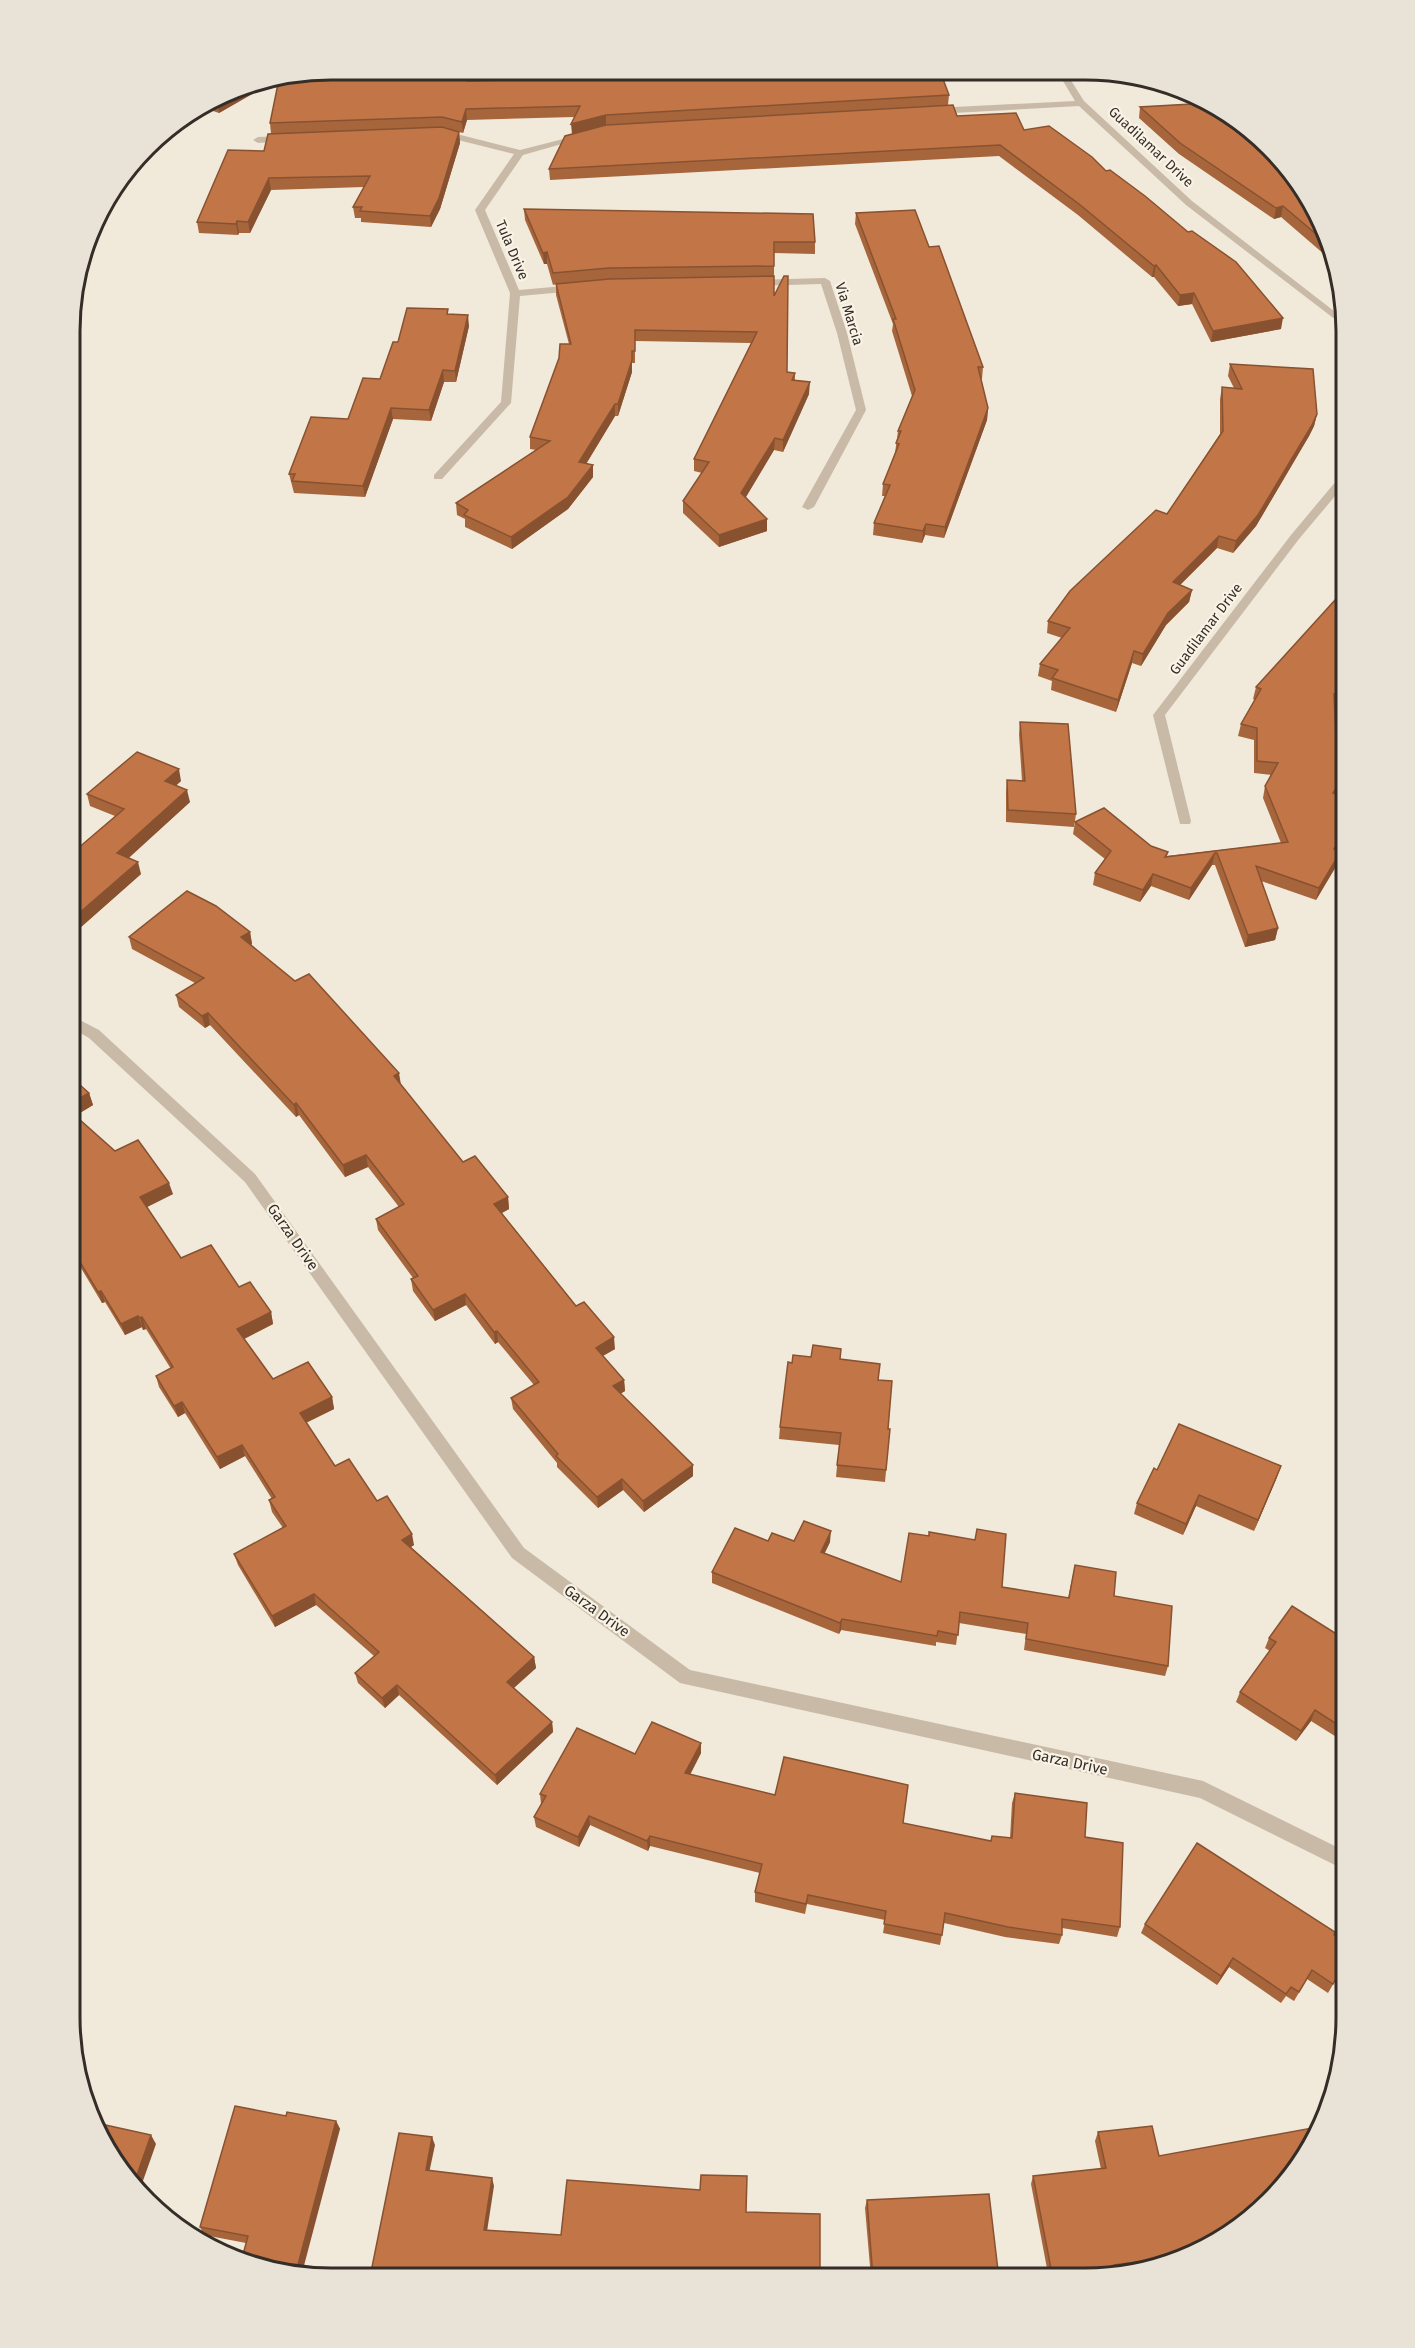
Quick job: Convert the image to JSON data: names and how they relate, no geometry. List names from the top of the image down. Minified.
{"streets":{"street":["Guadilamar Drive","Tula Drive","Via Marcia","Garza Drive"]}}
